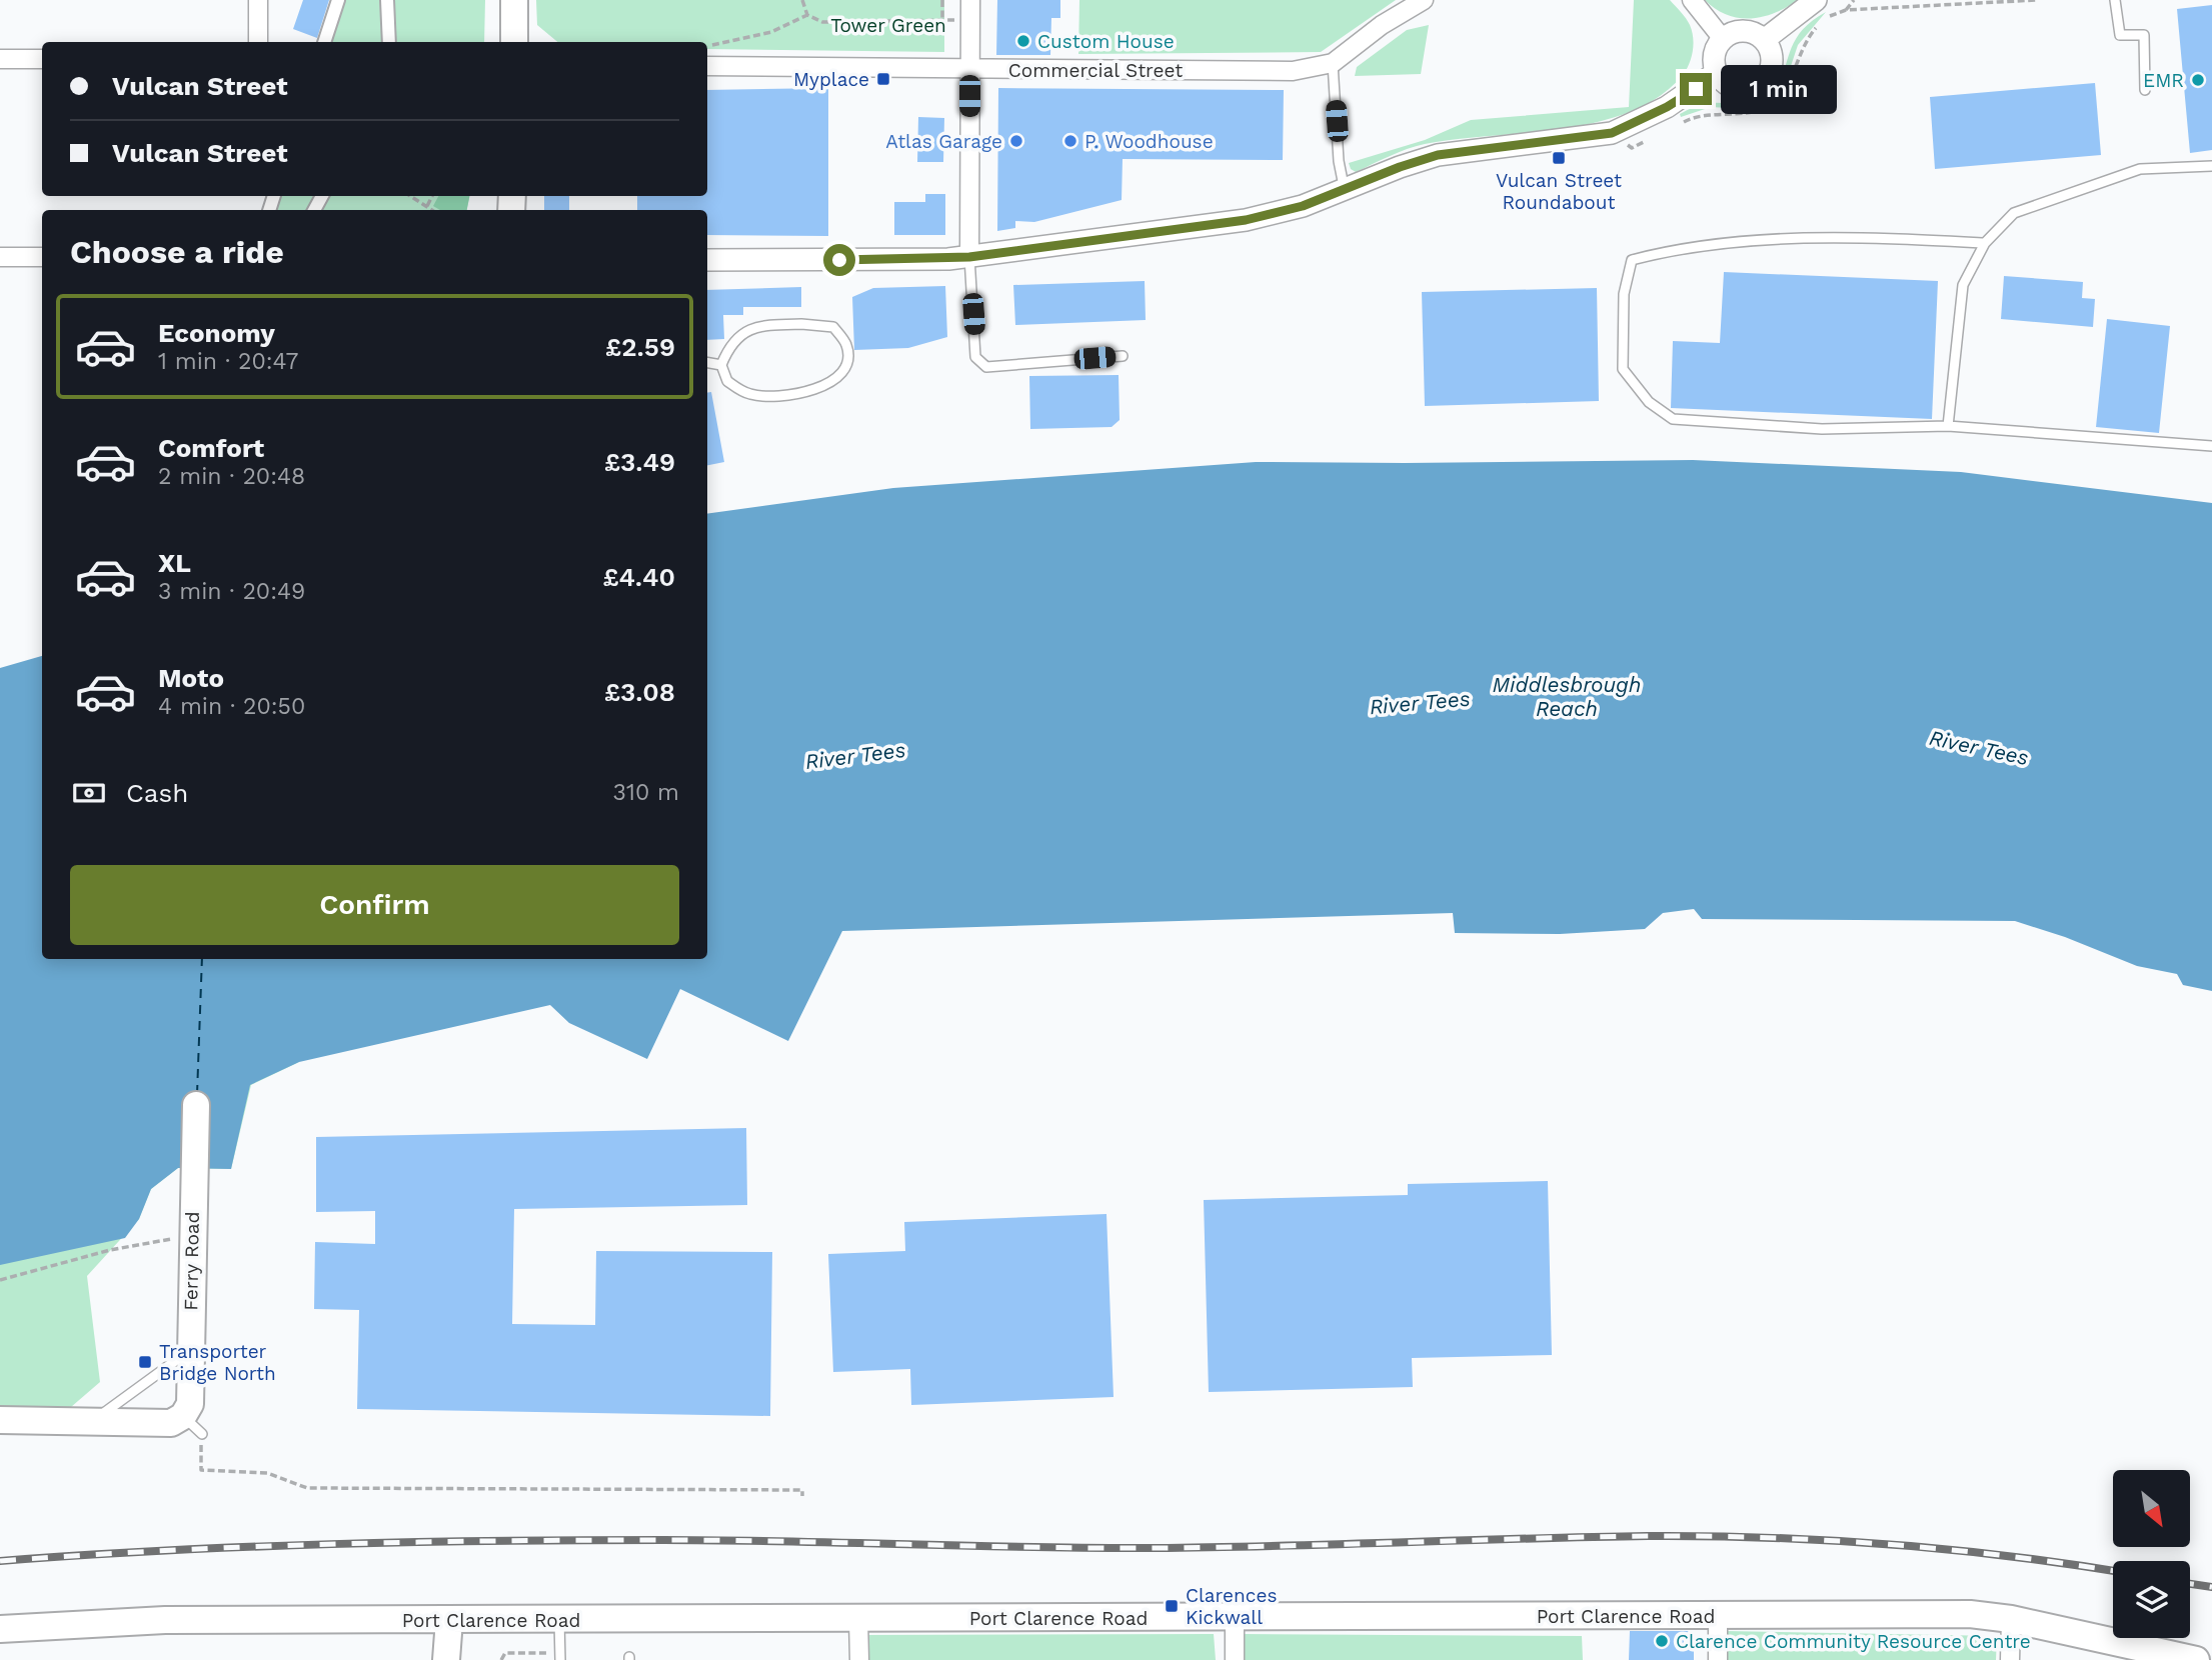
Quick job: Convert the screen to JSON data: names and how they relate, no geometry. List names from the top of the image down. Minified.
{"streets":{"main road":["Ferry Road","Port Clarence Road"],"street":["Commercial Street"]},"water":["Middlesbrough Reach","River Tees"],"parks":["Tower Green"],"places":{"other":["Custom House","EMR","Atlas Garage","P. Woodhouse","Clarence Community Resource Centre"],"transit":["Myplace","Vulcan Street Roundabout","Transporter Bridge North","Clarences Kickwall"]},"north":"bottom right","page":{"banner":["Vulcan Street","Vulcan Street"],"bubble":"1 min","heading":"Choose a ride","list":[{"name":"Economy","note":"1 min · 20:47","value":"£2.59"},{"name":"Comfort","note":"2 min · 20:48","value":"£3.49"},{"name":"XL","note":"3 min · 20:49","value":"£4.40"},{"name":"Moto","note":"4 min · 20:50","value":"£3.08"}],"pay":["Cash","310 m"],"buttons":"Confirm"}}
